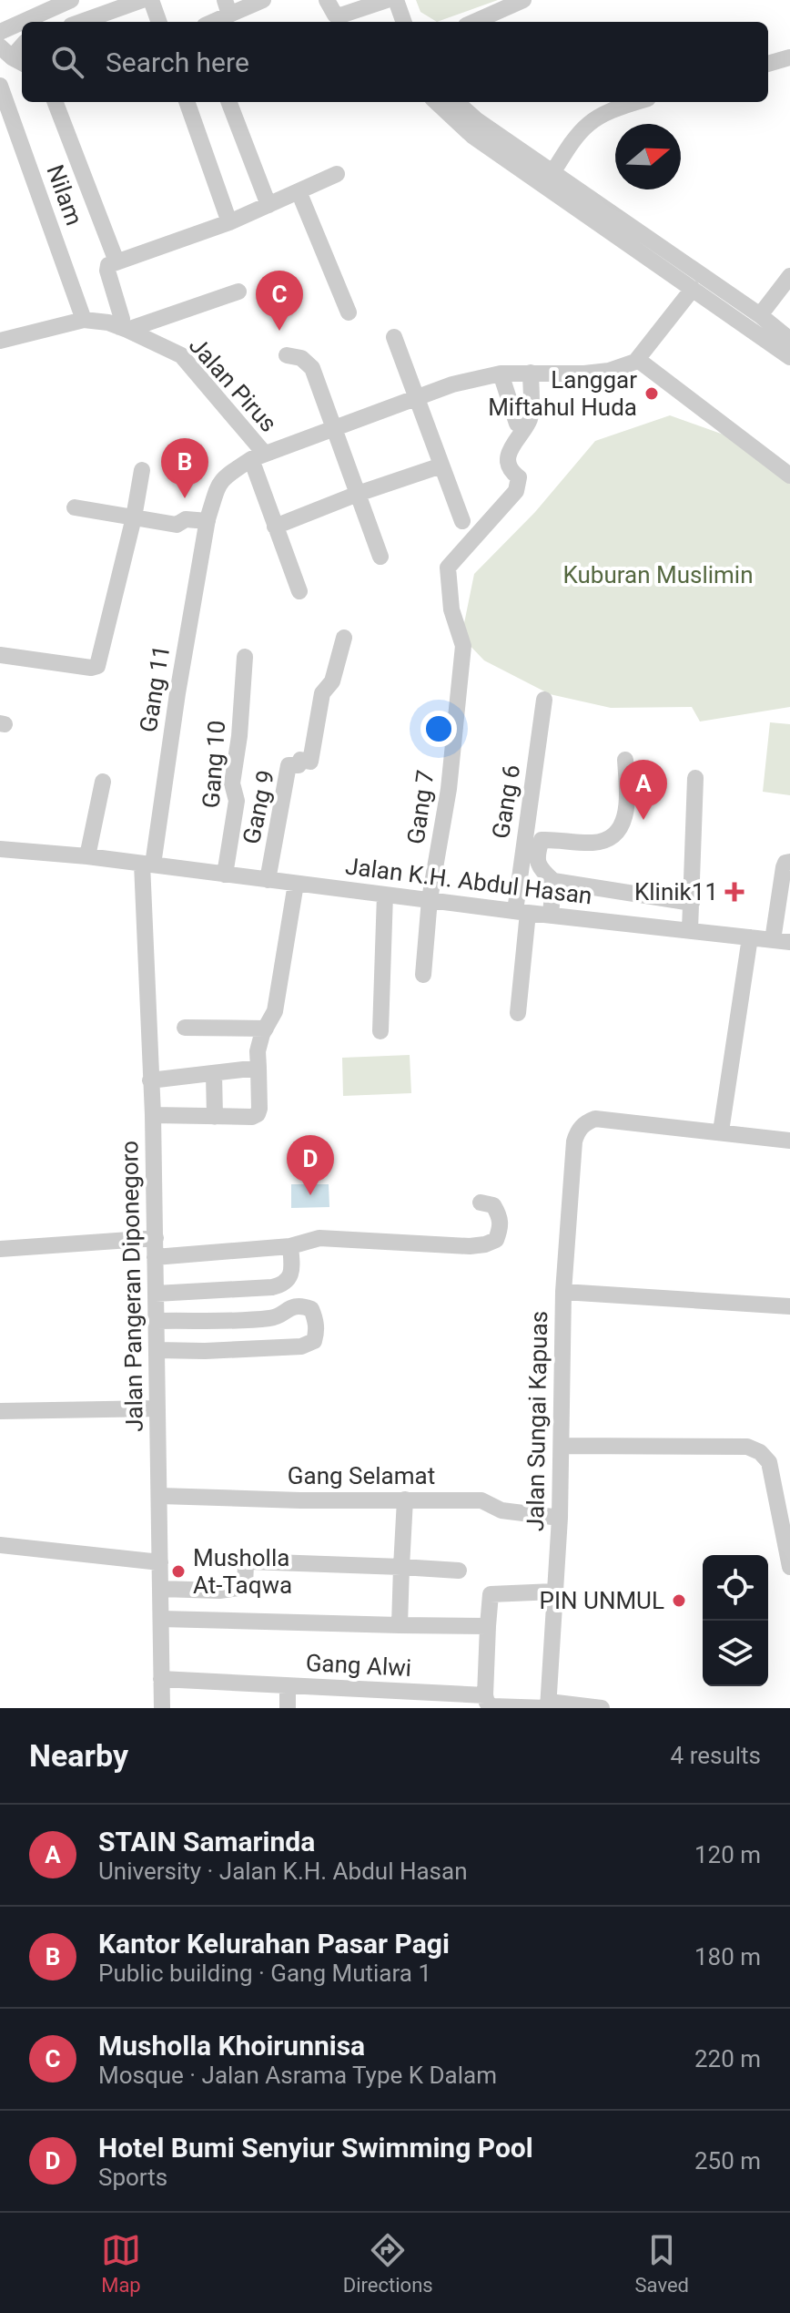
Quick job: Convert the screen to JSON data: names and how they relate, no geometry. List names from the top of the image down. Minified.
{"streets":{"street":["Nilam","Jalan Pirus","Gang 11","Gang 10","Gang 6","Gang 9","Gang 7","Jalan K.H. Abdul Hasan","Jalan Pangeran Diponegoro","Jalan Sungai Kapuas","Gang Selamat","Gang Alwi"]},"crossings":[["Nilam","Jalan Pirus"],["Jalan Pirus","Gang 11"],["Gang 11","Gang 7"],["Gang 11","Jalan K.H. Abdul Hasan"],["Gang 11","Jalan Pangeran Diponegoro"],["Gang 10","Jalan K.H. Abdul Hasan"],["Gang 6","Jalan K.H. Abdul Hasan"],["Gang 9","Jalan K.H. Abdul Hasan"],["Gang 7","Jalan K.H. Abdul Hasan"],["Jalan K.H. Abdul Hasan","Jalan Pangeran Diponegoro"],["Jalan Pangeran Diponegoro","Gang Selamat"],["Jalan Pangeran Diponegoro","Gang Alwi"],["Jalan Sungai Kapuas","Gang Selamat"],["Jalan Sungai Kapuas","Gang Alwi"]],"parks":["Kuburan Muslimin"],"places":{"other":["Langgar Miftahul Huda","Musholla At-Taqwa","PIN UNMUL"],"health":["Klinik11"]},"north":"right","page":{"search":"Search here","pins":["C","B","A","D"],"heading":["Nearby","4 results"],"list":[{"mark":"A","name":"STAIN Samarinda","note":"University · Jalan K.H. Abdul Hasan","value":"120 m"},{"mark":"B","name":"Kantor Kelurahan Pasar Pagi","note":"Public building · Gang Mutiara 1","value":"180 m"},{"mark":"C","name":"Musholla Khoirunnisa","note":"Mosque · Jalan Asrama Type K Dalam","value":"220 m"},{"mark":"D","name":"Hotel Bumi Senyiur Swimming Pool","note":"Sports","value":"250 m"}],"nav":["Map","Directions","Saved"]}}
